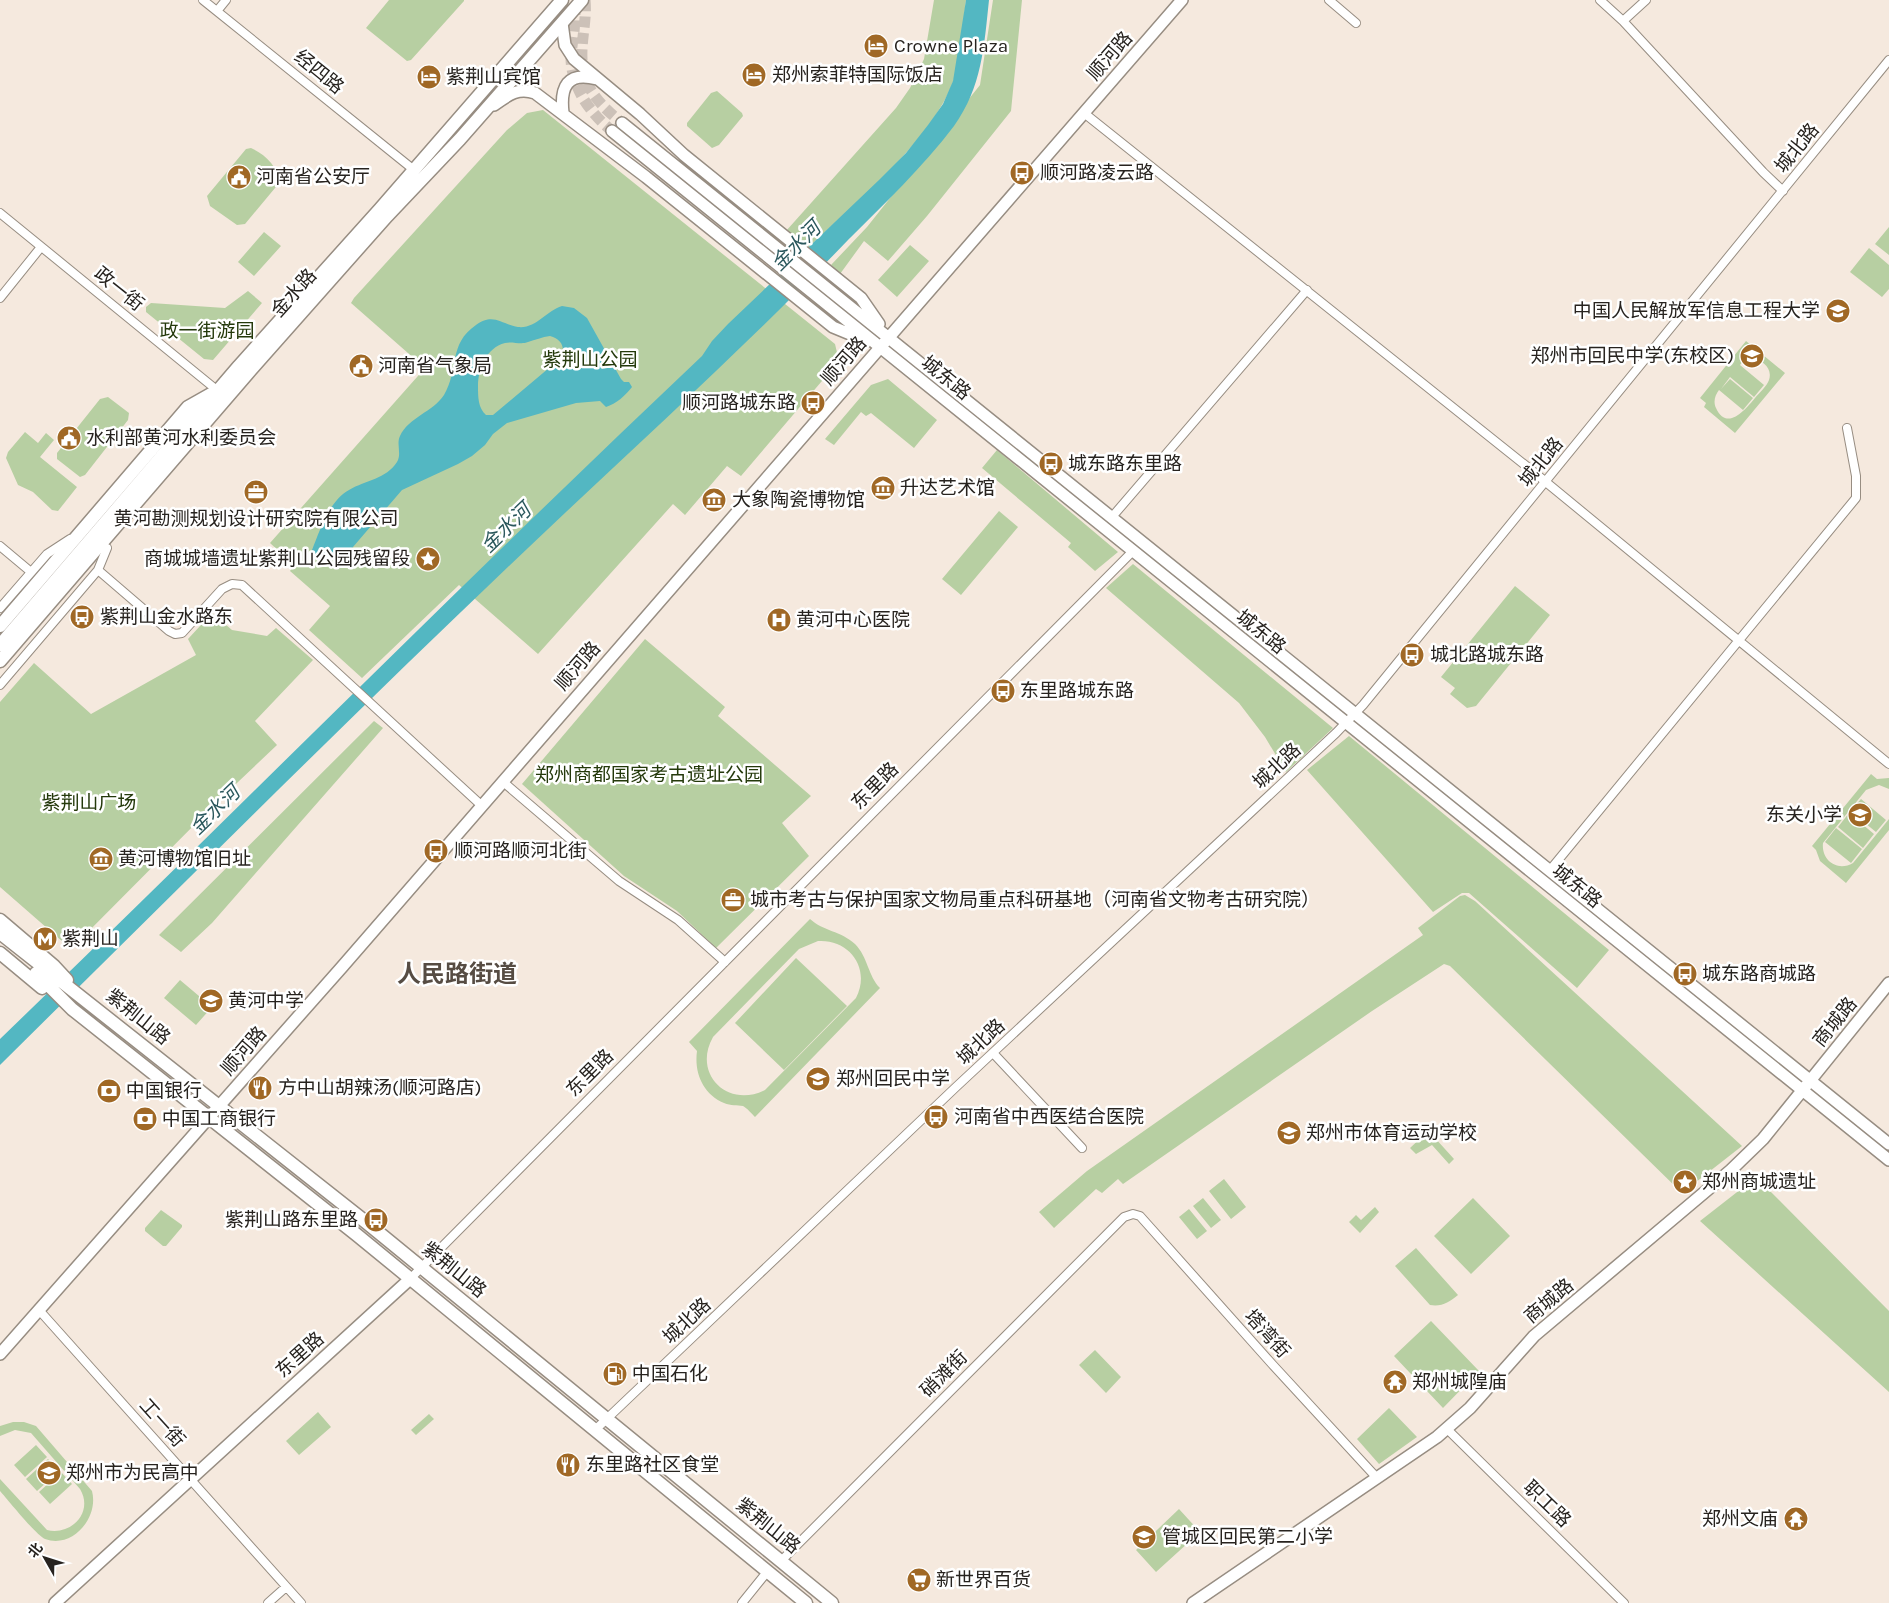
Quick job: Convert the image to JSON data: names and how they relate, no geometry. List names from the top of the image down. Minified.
{"streets":{"main road":["金水路","紫荆山路"],"street":["顺河路","经四路","城北路","政一街","城东路","东里路","商城路","塔湾街","硝滩街","工一街","职工路"]},"crossings":[["顺河路","城东路"],["顺河路","紫荆山路"],["顺河路","工一街"],["经四路","金水路"],["城北路","城东路"],["城北路","紫荆山路"],["政一街","金水路"],["城东路","东里路"],["城东路","商城路"],["东里路","紫荆山路"],["东里路","工一街"],["紫荆山路","硝滩街"],["商城路","塔湾街"],["商城路","职工路"],["塔湾街","硝滩街"]],"districts":["人民路街道"],"water":["金水河"],"parks":["政一街游园","紫荆山公园","郑州商都国家考古遗址公园","紫荆山广场"],"places":{"hotel":["Crowne Plaza","郑州索菲特国际饭店","紫荆山宾馆"],"bus stop":["顺河路凌云路","顺河路城东路","城东路东里路","紫荆山金水路东","城北路城东路","东里路城东路","顺河路顺河北街","城东路商城路","河南省中西医结合医院","紫荆山路东里路"],"public building":["河南省公安厅","河南省气象局","水利部黄河水利委员会"],"school or university":["中国人民解放军信息工程大学","郑州市回民中学(东校区)","东关小学","黄河中学","郑州回民中学","郑州市体育运动学校","郑州市为民高中","管城区回民第二小学"],"museum":["升达艺术馆","大象陶瓷博物馆","黄河博物馆旧址"],"office":["黄河勘测规划设计研究院有限公司","城市考古与保护国家文物局重点科研基地（河南省文物考古研究院）"],"place":["商城城墙遗址紫荆山公园残留段","郑州商城遗址"],"hospital":["黄河中心医院"],"metro station":["紫荆山"],"restaurant":["方中山胡辣汤(顺河路店)","东里路社区食堂"],"bank":["中国银行","中国工商银行"],"fuel station":["中国石化"],"temple":["郑州城隍庙","郑州文庙"],"supermarket":["新世界百货"]},"north":"top left"}
